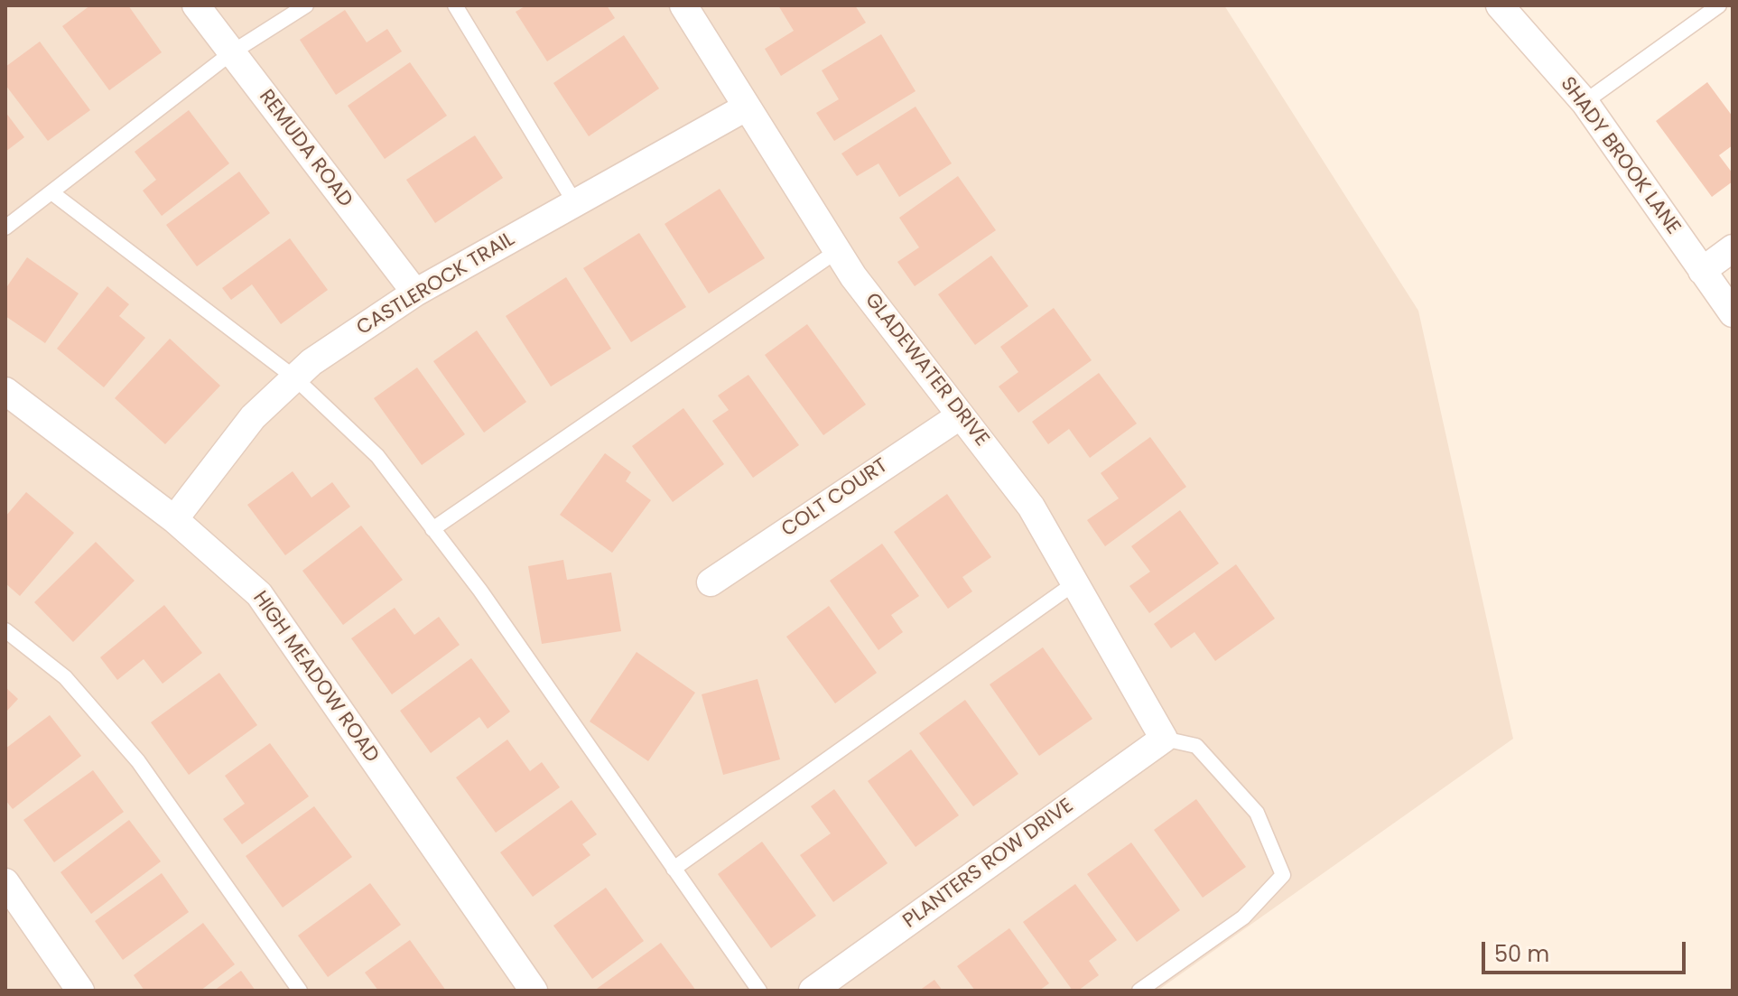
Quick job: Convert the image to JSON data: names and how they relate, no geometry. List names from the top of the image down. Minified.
{"streets":{"street":["REMUDA ROAD","SHADY BROOK LANE","CASTLEROCK TRAIL","GLADEWATER DRIVE","COLT COURT","HIGH MEADOW ROAD","PLANTERS ROW DRIVE"]},"crossings":[["REMUDA ROAD","CASTLEROCK TRAIL"],["CASTLEROCK TRAIL","GLADEWATER DRIVE"],["CASTLEROCK TRAIL","HIGH MEADOW ROAD"],["GLADEWATER DRIVE","COLT COURT"],["GLADEWATER DRIVE","PLANTERS ROW DRIVE"]],"scale_bar":"50 m"}
